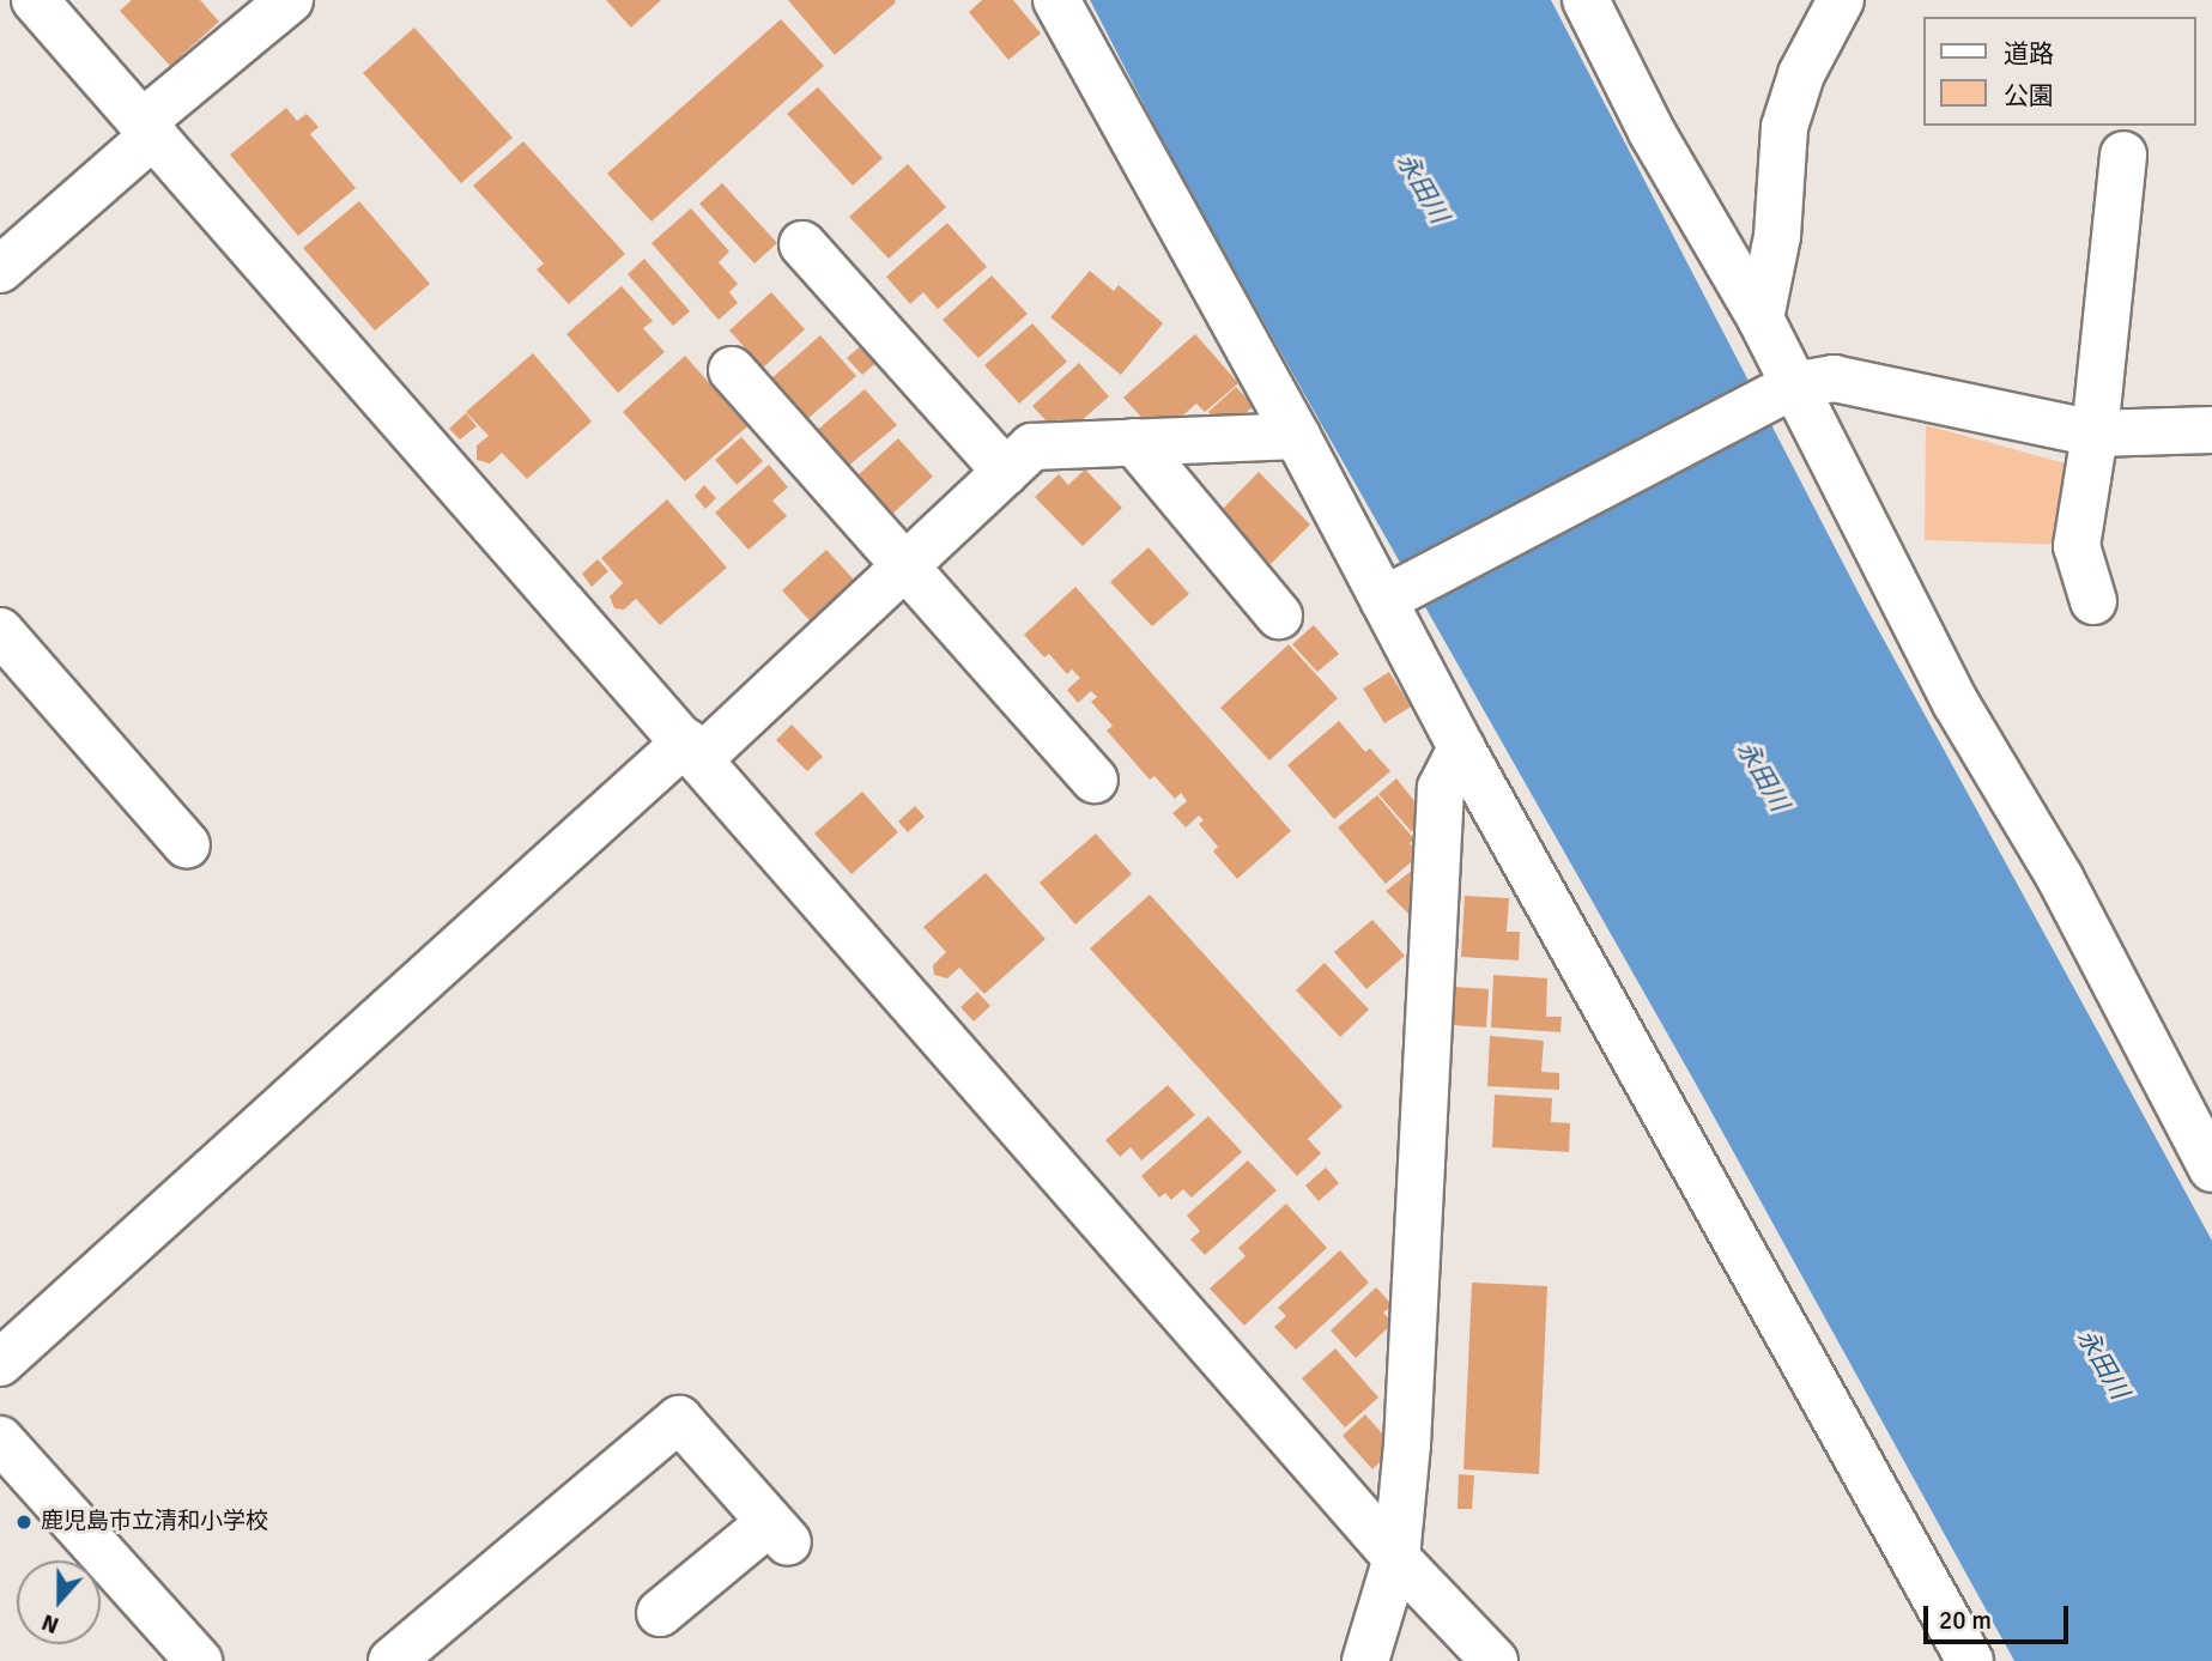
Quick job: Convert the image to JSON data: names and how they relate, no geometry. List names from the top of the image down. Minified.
{"water":["永田川"],"places":["鹿児島市立清和小学校"],"legend":["道路","公園"],"scale_bar":"20 m","north":"bottom"}
